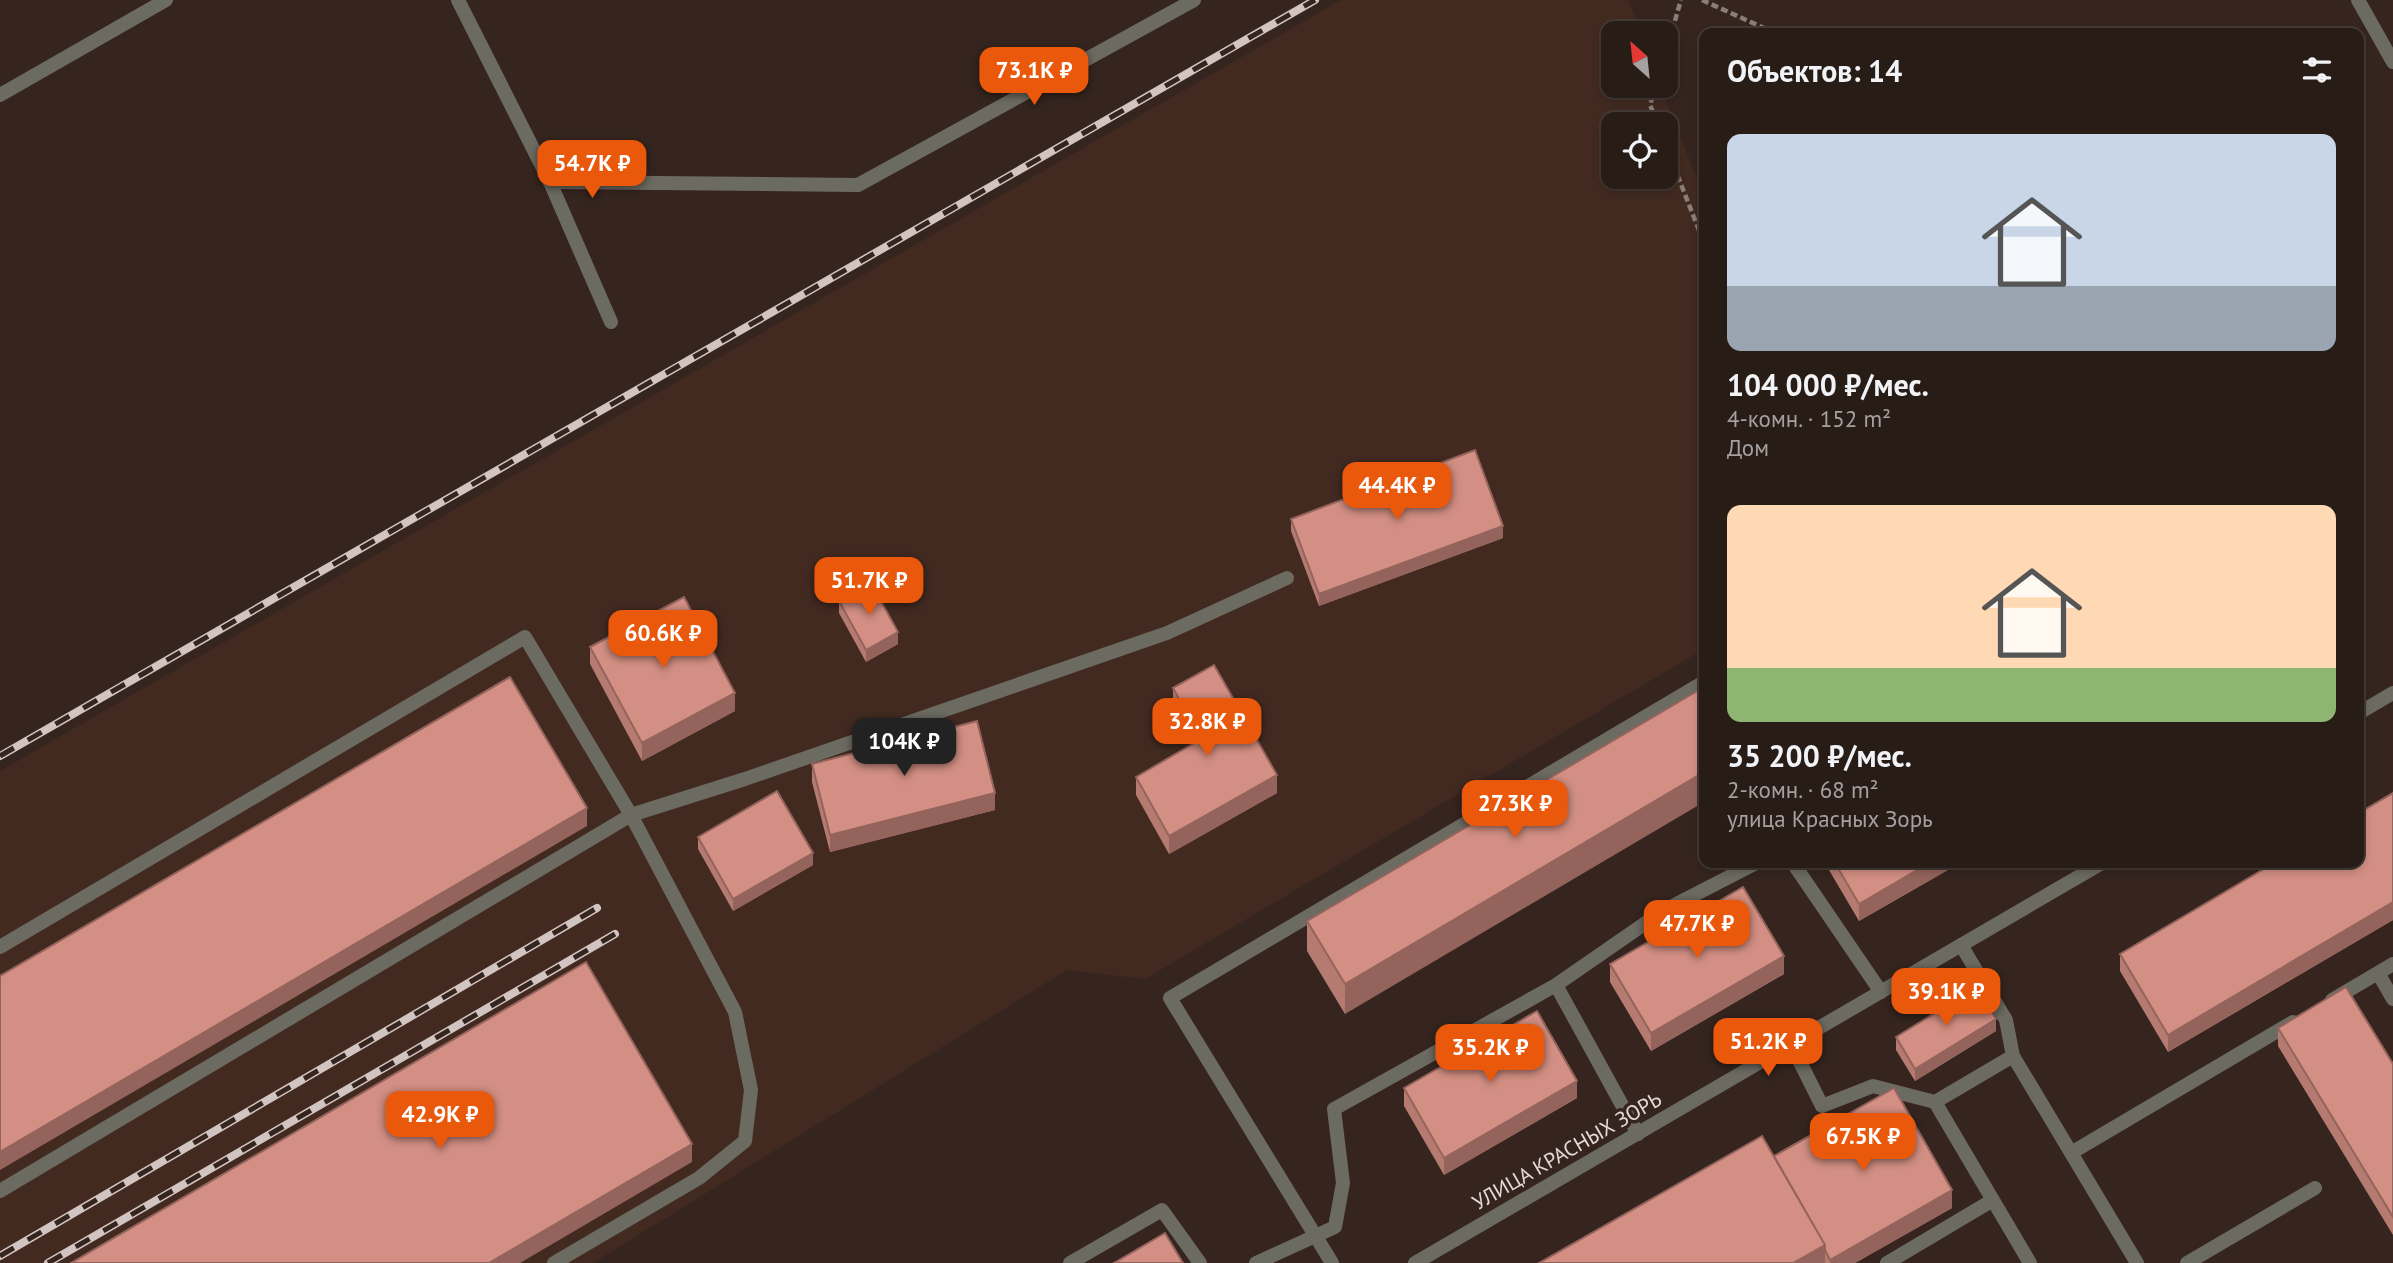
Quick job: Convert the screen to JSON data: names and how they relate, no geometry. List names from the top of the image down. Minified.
{"streets":{"street":["УЛИЦА КРАСНЫХ ЗОРЬ"]},"north":"top left","page":{"heading":"Объектов: 14","price":["73.1K ₽","54.7K ₽","44.4K ₽","51.7K ₽","60.6K ₽","32.8K ₽","104K ₽","27.3K ₽","47.7K ₽","39.1K ₽","51.2K ₽","35.2K ₽","42.9K ₽","67.5K ₽"],"list":[{"name":"104 000 ₽/мес.","note":"4-комн. · 152 m² · Дом"},{"name":"35 200 ₽/мес.","note":"2-комн. · 68 m² · улица Красных Зорь"}]}}
